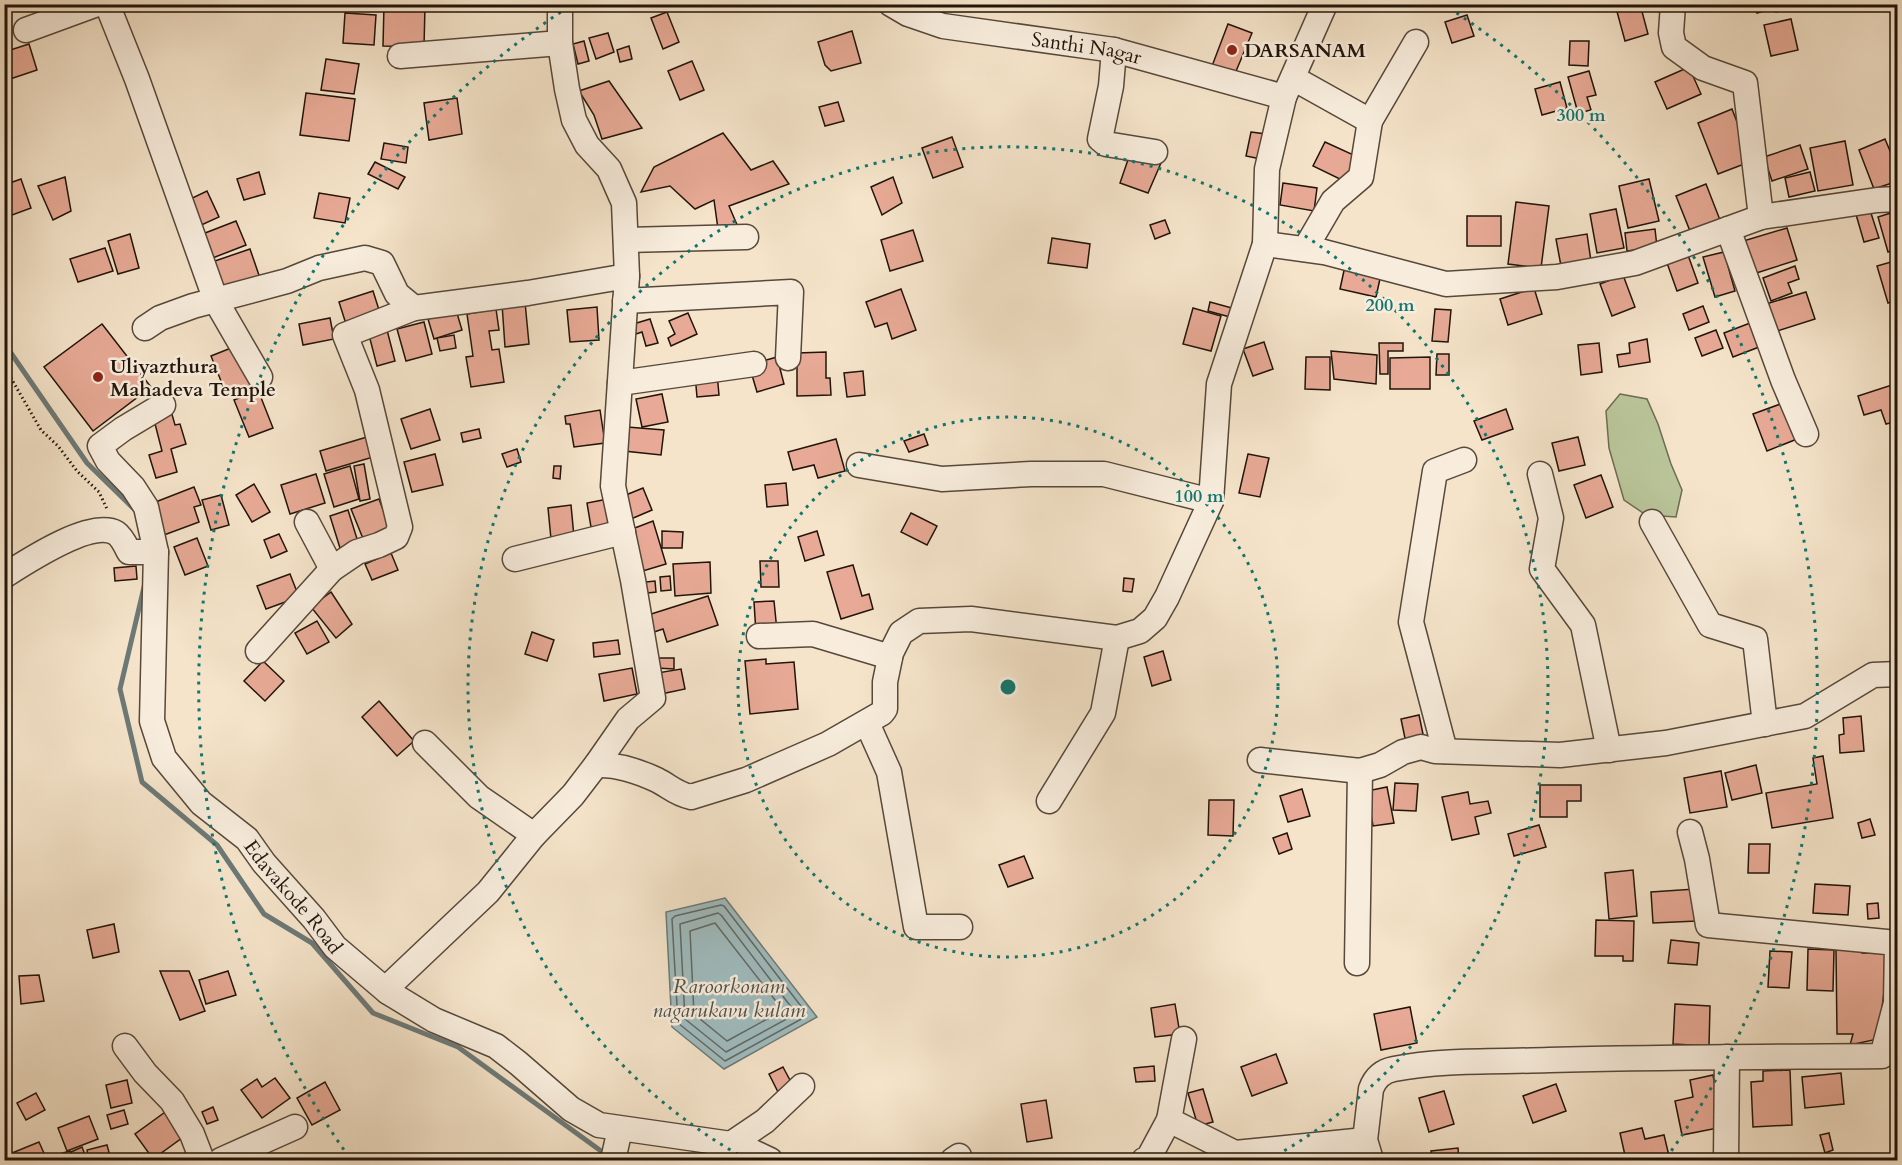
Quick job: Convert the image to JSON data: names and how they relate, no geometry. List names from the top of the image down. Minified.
{"streets":{"street":["Santhi Nagar","Edavakode Road"]},"water":["Raroorkonam nagarukavu kulam"],"places":["DARSANAM","Uliyazthura Mahadeva Temple"],"rings":["300 m","200 m","100 m"]}
